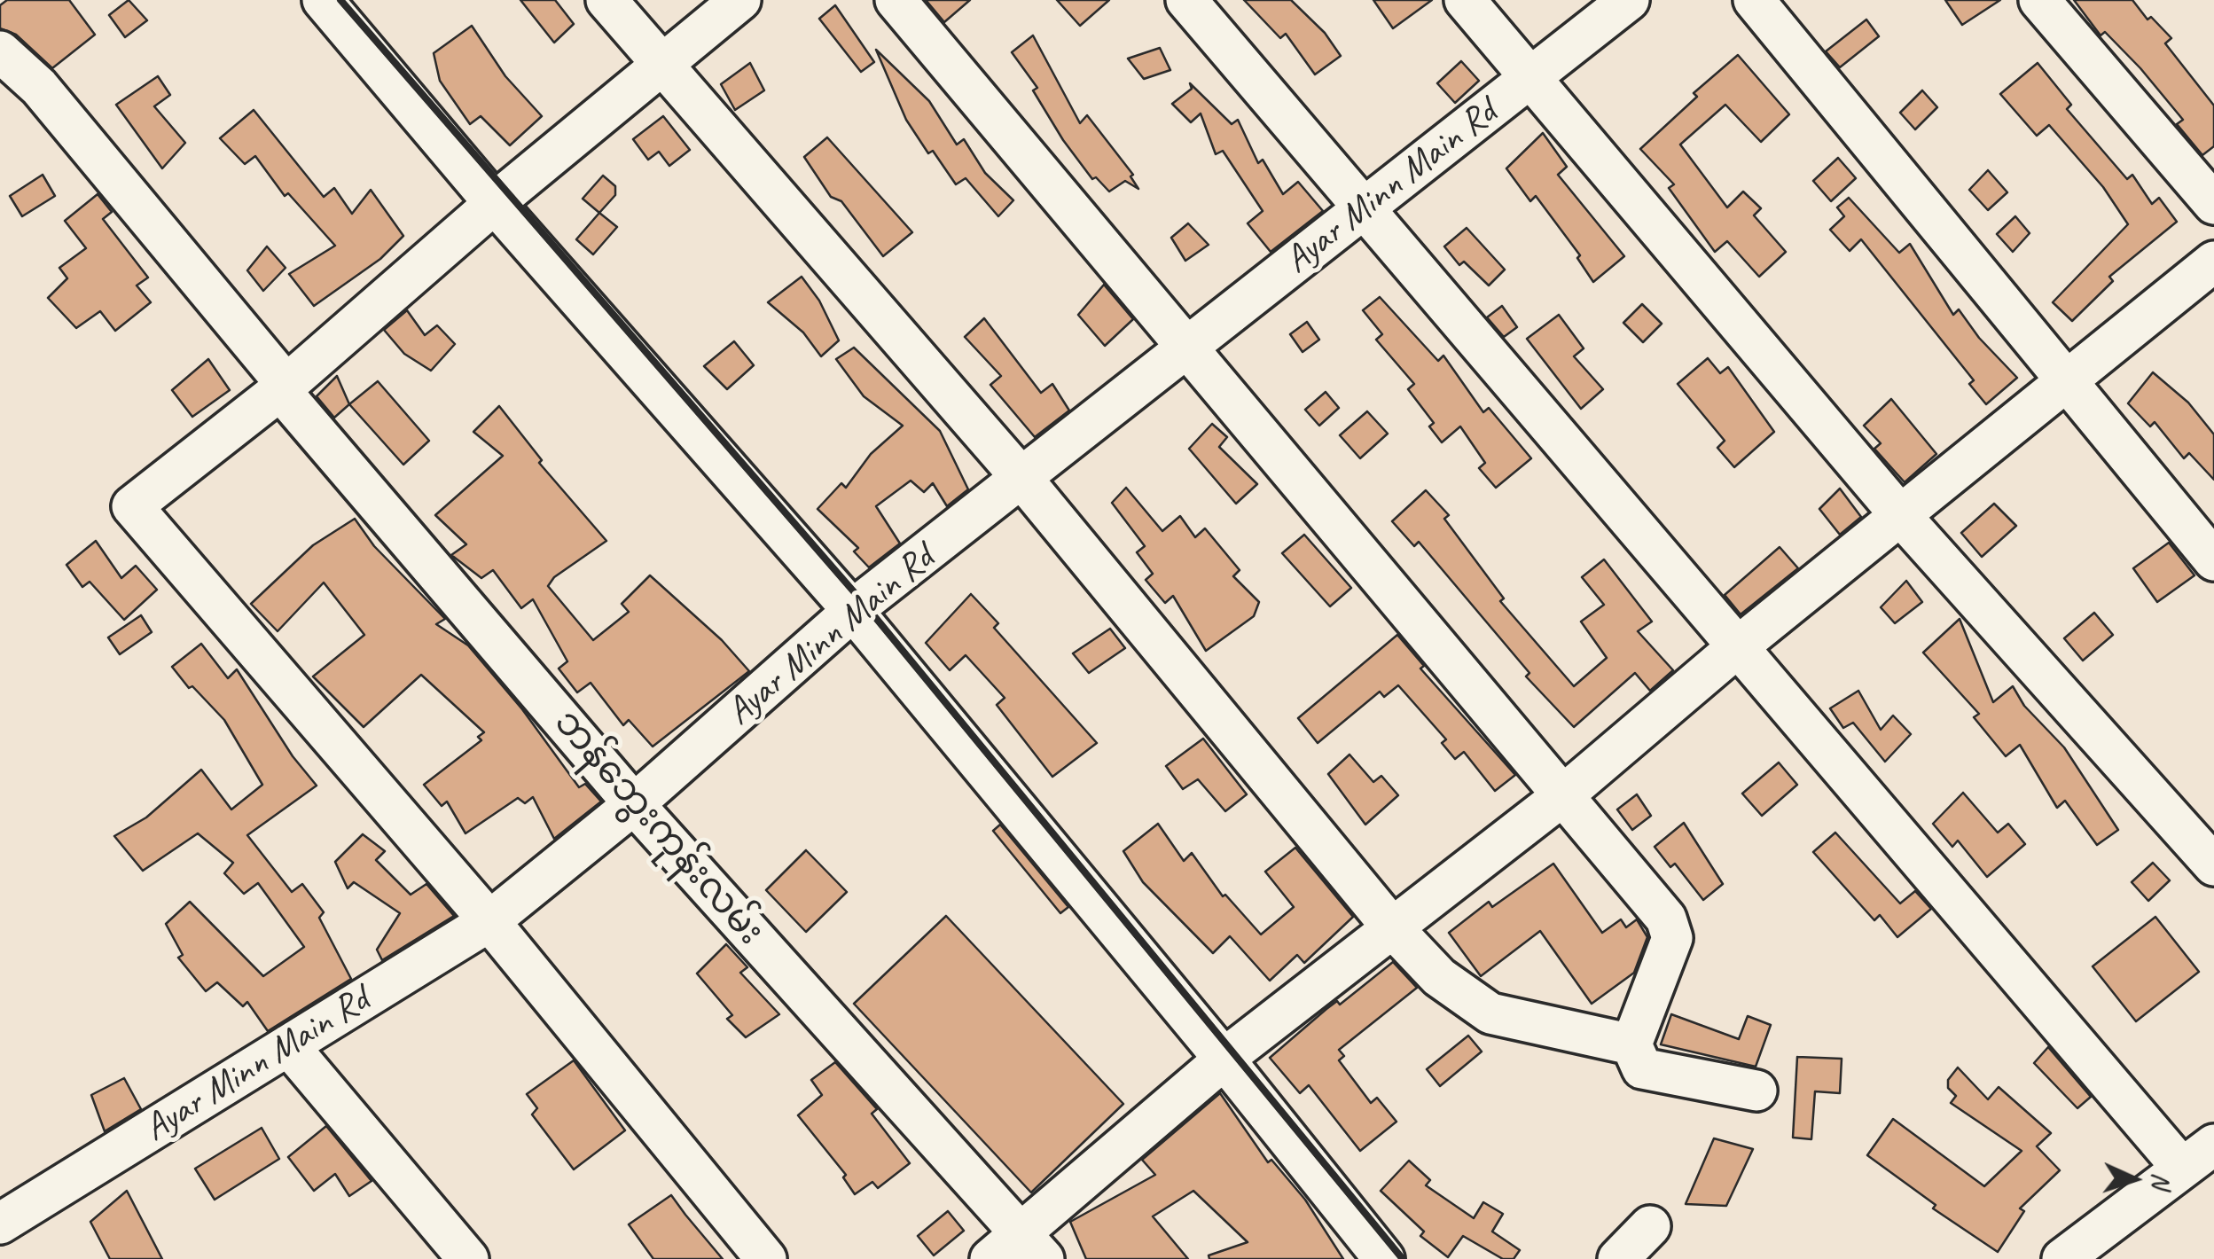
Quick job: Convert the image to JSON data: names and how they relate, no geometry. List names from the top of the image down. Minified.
{"streets":{"street":["Ayar Minn Main Rd","ဘန်ဘွေးကုန်းလမ်း"]},"crossings":[["Ayar Minn Main Rd","ဘန်ဘွေးကုန်းလမ်း"]],"north":"right"}
